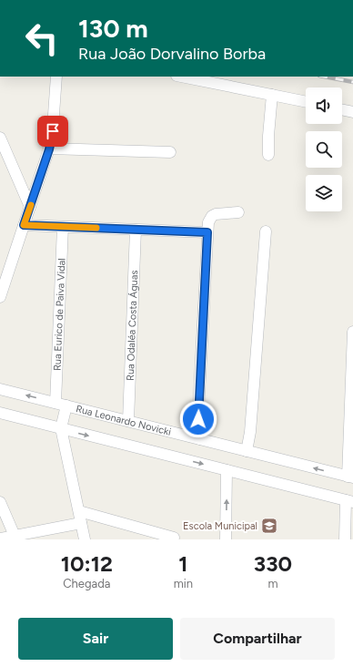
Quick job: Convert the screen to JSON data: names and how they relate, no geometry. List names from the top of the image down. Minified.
{"streets":{"street":["Rua Eurico de Paiva Vidal","Rua Odaléa Costa Águas","Rua Leonardo Novicki"]},"crossings":[["Rua Eurico de Paiva Vidal","Rua Leonardo Novicki"],["Rua Odaléa Costa Águas","Rua Leonardo Novicki"]],"places":{"school or university":["Escola Municipal"]},"page":{"turn":["130 m","Rua João Dorvalino Borba"],"eta":["10:12","Chegada","1","min","330","m"],"buttons":["Sair","Compartilhar"]}}
